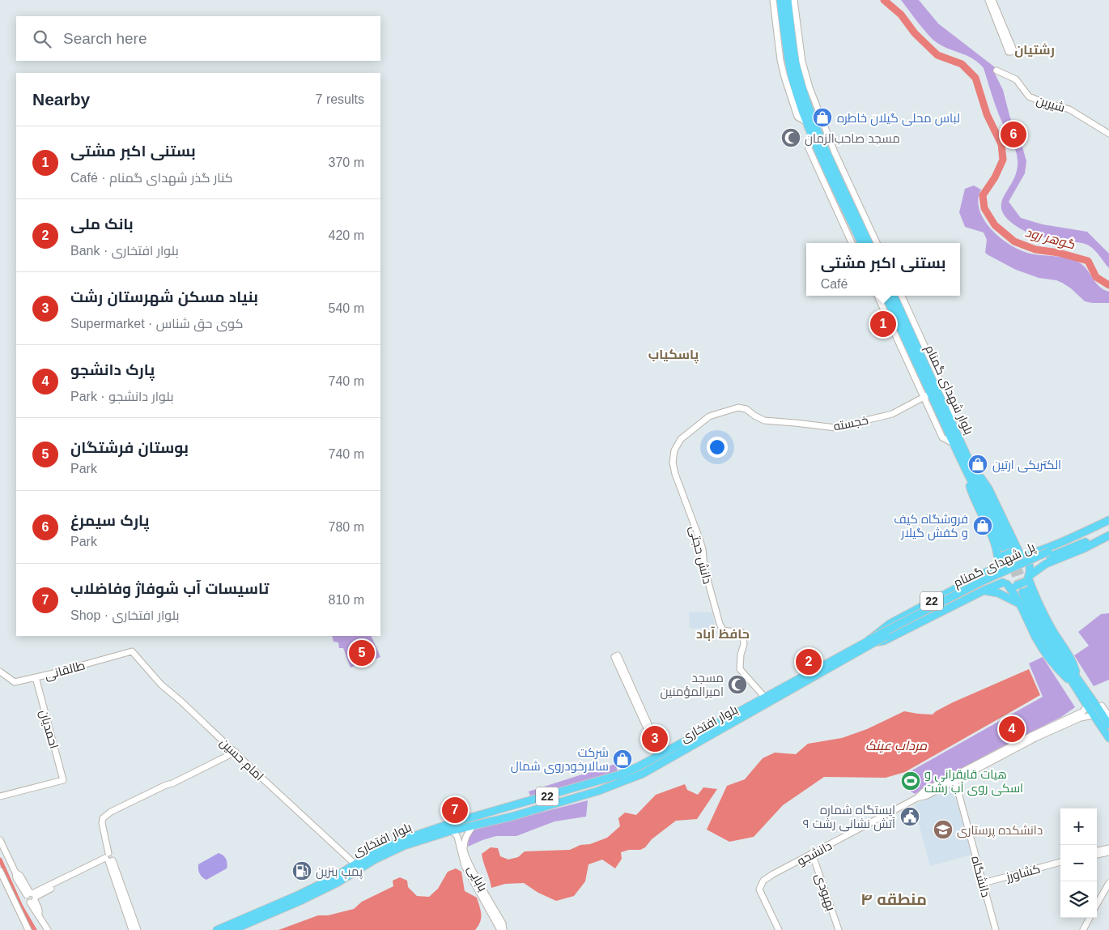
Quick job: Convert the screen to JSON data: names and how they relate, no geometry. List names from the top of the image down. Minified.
{"streets":{"highway":["بلوار شهدای گمنام","پل شهدای گمنام","22","بلوار افتخاری"],"street":["شیرین","خجسته","دانش حجتی","طالقانی","احمدیان","امام حسین","دانشجو","کشاورز","دانشگاه","بابایی","بهبودی"]},"crossings":[["بلوار شهدای گمنام","خجسته"],["خجسته","دانش حجتی"],["دانش حجتی","بلوار افتخاری"],["پل شهدای گمنام","22"],["پل شهدای گمنام","بلوار افتخاری"],["22","بلوار افتخاری"],["طالقانی","احمدیان"],["طالقانی","امام حسین"],["بلوار افتخاری","امام حسین"],["دانشجو","دانشگاه"],["دانشجو","بهبودی"],["کشاورز","دانشگاه"]],"districts":["رشتیان","پاسکیاب","حافظ آباد","منطقه ۴"],"water":["گوهر رود","مرداب عینک"],"places":{"shop":["لباس محلی گیلان خاطره","الکتریکی ارتین","فروشگاه کیف و کفش گیلار","شرکت سالارخودروی شمال"],"mosque":["مسجد صاحب‌الزمان","مسجد امیرالمؤمنین"],"sports":["هیات قایقرانی و اسکی روی آب رشت"],"public building":["ایستگاه شماره ۹ آتش نشانی رشت"],"school or university":["دانشکده پرستاری"],"fuel station":["پمپ بنزین"]},"page":{"search":"Search here","heading":["Nearby","7 results"],"pins":["6","1","5","2","4","3","7"],"list":[{"mark":"1","name":"بستنی اکبر مشتی","note":"Café · کنار گذر شهدای گمنام","value":"370 m"},{"mark":"2","name":"بانک ملی","note":"Bank · بلوار افتخاری","value":"420 m"},{"mark":"3","name":"بنیاد مسکن شهرستان رشت","note":"Supermarket · کوی حق شناس","value":"540 m"},{"mark":"4","name":"پارک دانشجو","note":"Park · بلوار دانشجو","value":"740 m"},{"mark":"5","name":"بوستان فرشتگان","note":"Park","value":"740 m"},{"mark":"6","name":"پارک سیمرغ","note":"Park","value":"780 m"},{"mark":"7","name":"تاسیسات آب شوفاژ وفاضلاب","note":"Shop · بلوار افتخاری","value":"810 m"}],"popup":["بستنی اکبر مشتی","Café"],"map_buttons":["+","−"]}}
